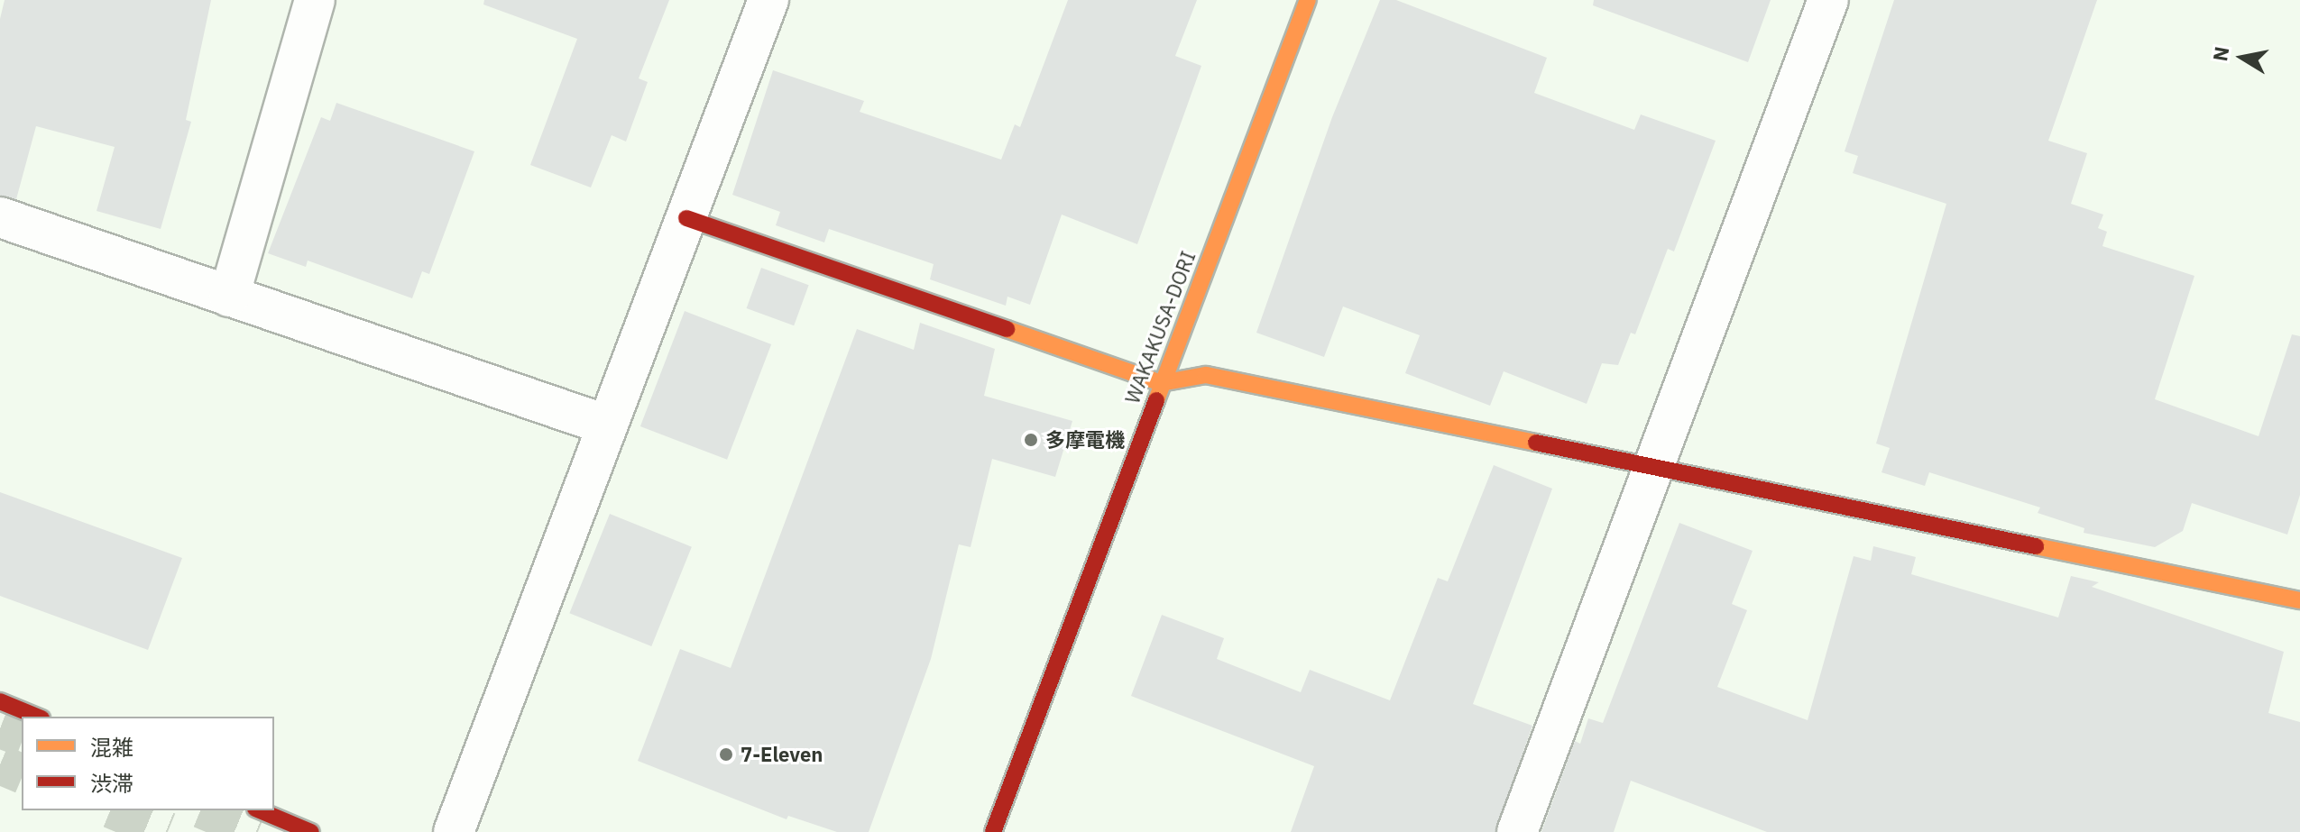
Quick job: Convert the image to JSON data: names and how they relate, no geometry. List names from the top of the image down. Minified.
{"streets":{"street":["WAKAKUSA-DORI"]},"places":["多摩電機","7-Eleven"],"legend":["混雑","渋滞"],"north":"left"}
